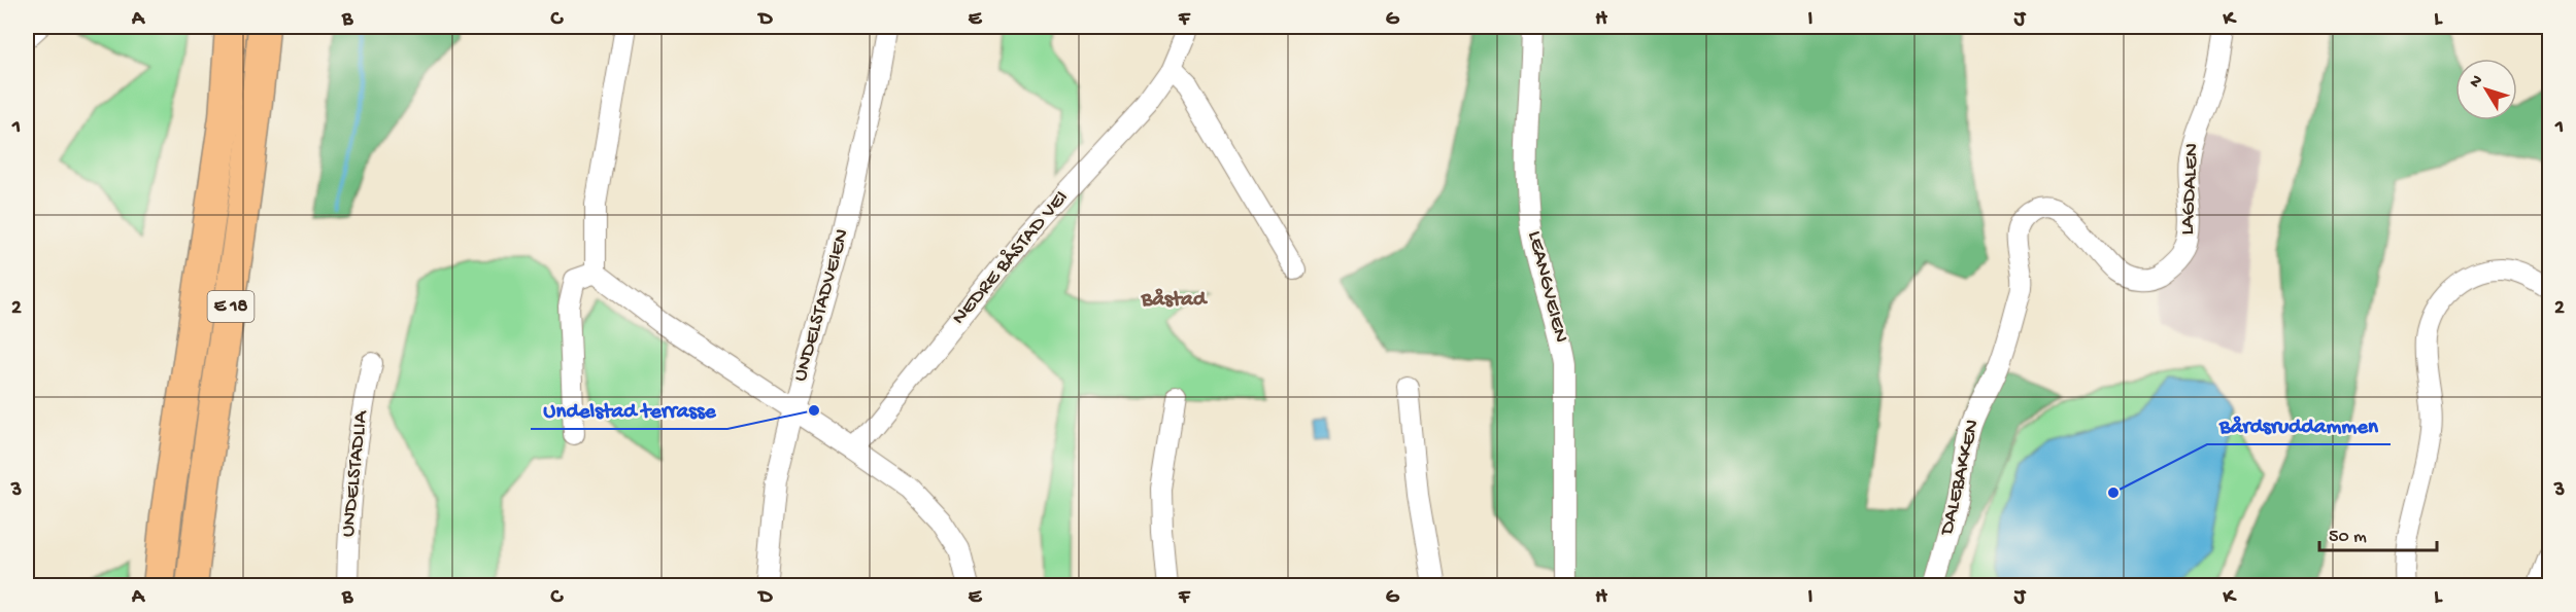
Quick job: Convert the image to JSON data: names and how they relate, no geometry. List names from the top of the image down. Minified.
{"streets":{"highway":["E 18"],"street":["LAGDALEN","NEDRE BÅSTAD VEI","LEANGVEIEN","UNDELSTADVEIEN","UNDELSTADLIA","DALEBAKKEN"]},"crossings":[["LAGDALEN","DALEBAKKEN"]],"districts":["Båstad"],"places":["Undelstad terrasse","Bårdsruddammen"],"scale_bar":"50 m","north":"top left","grid":{"columns":["A","B","C","D","E","F","G","H","I","J","K","L"],"rows":["1","2","3"]}}
